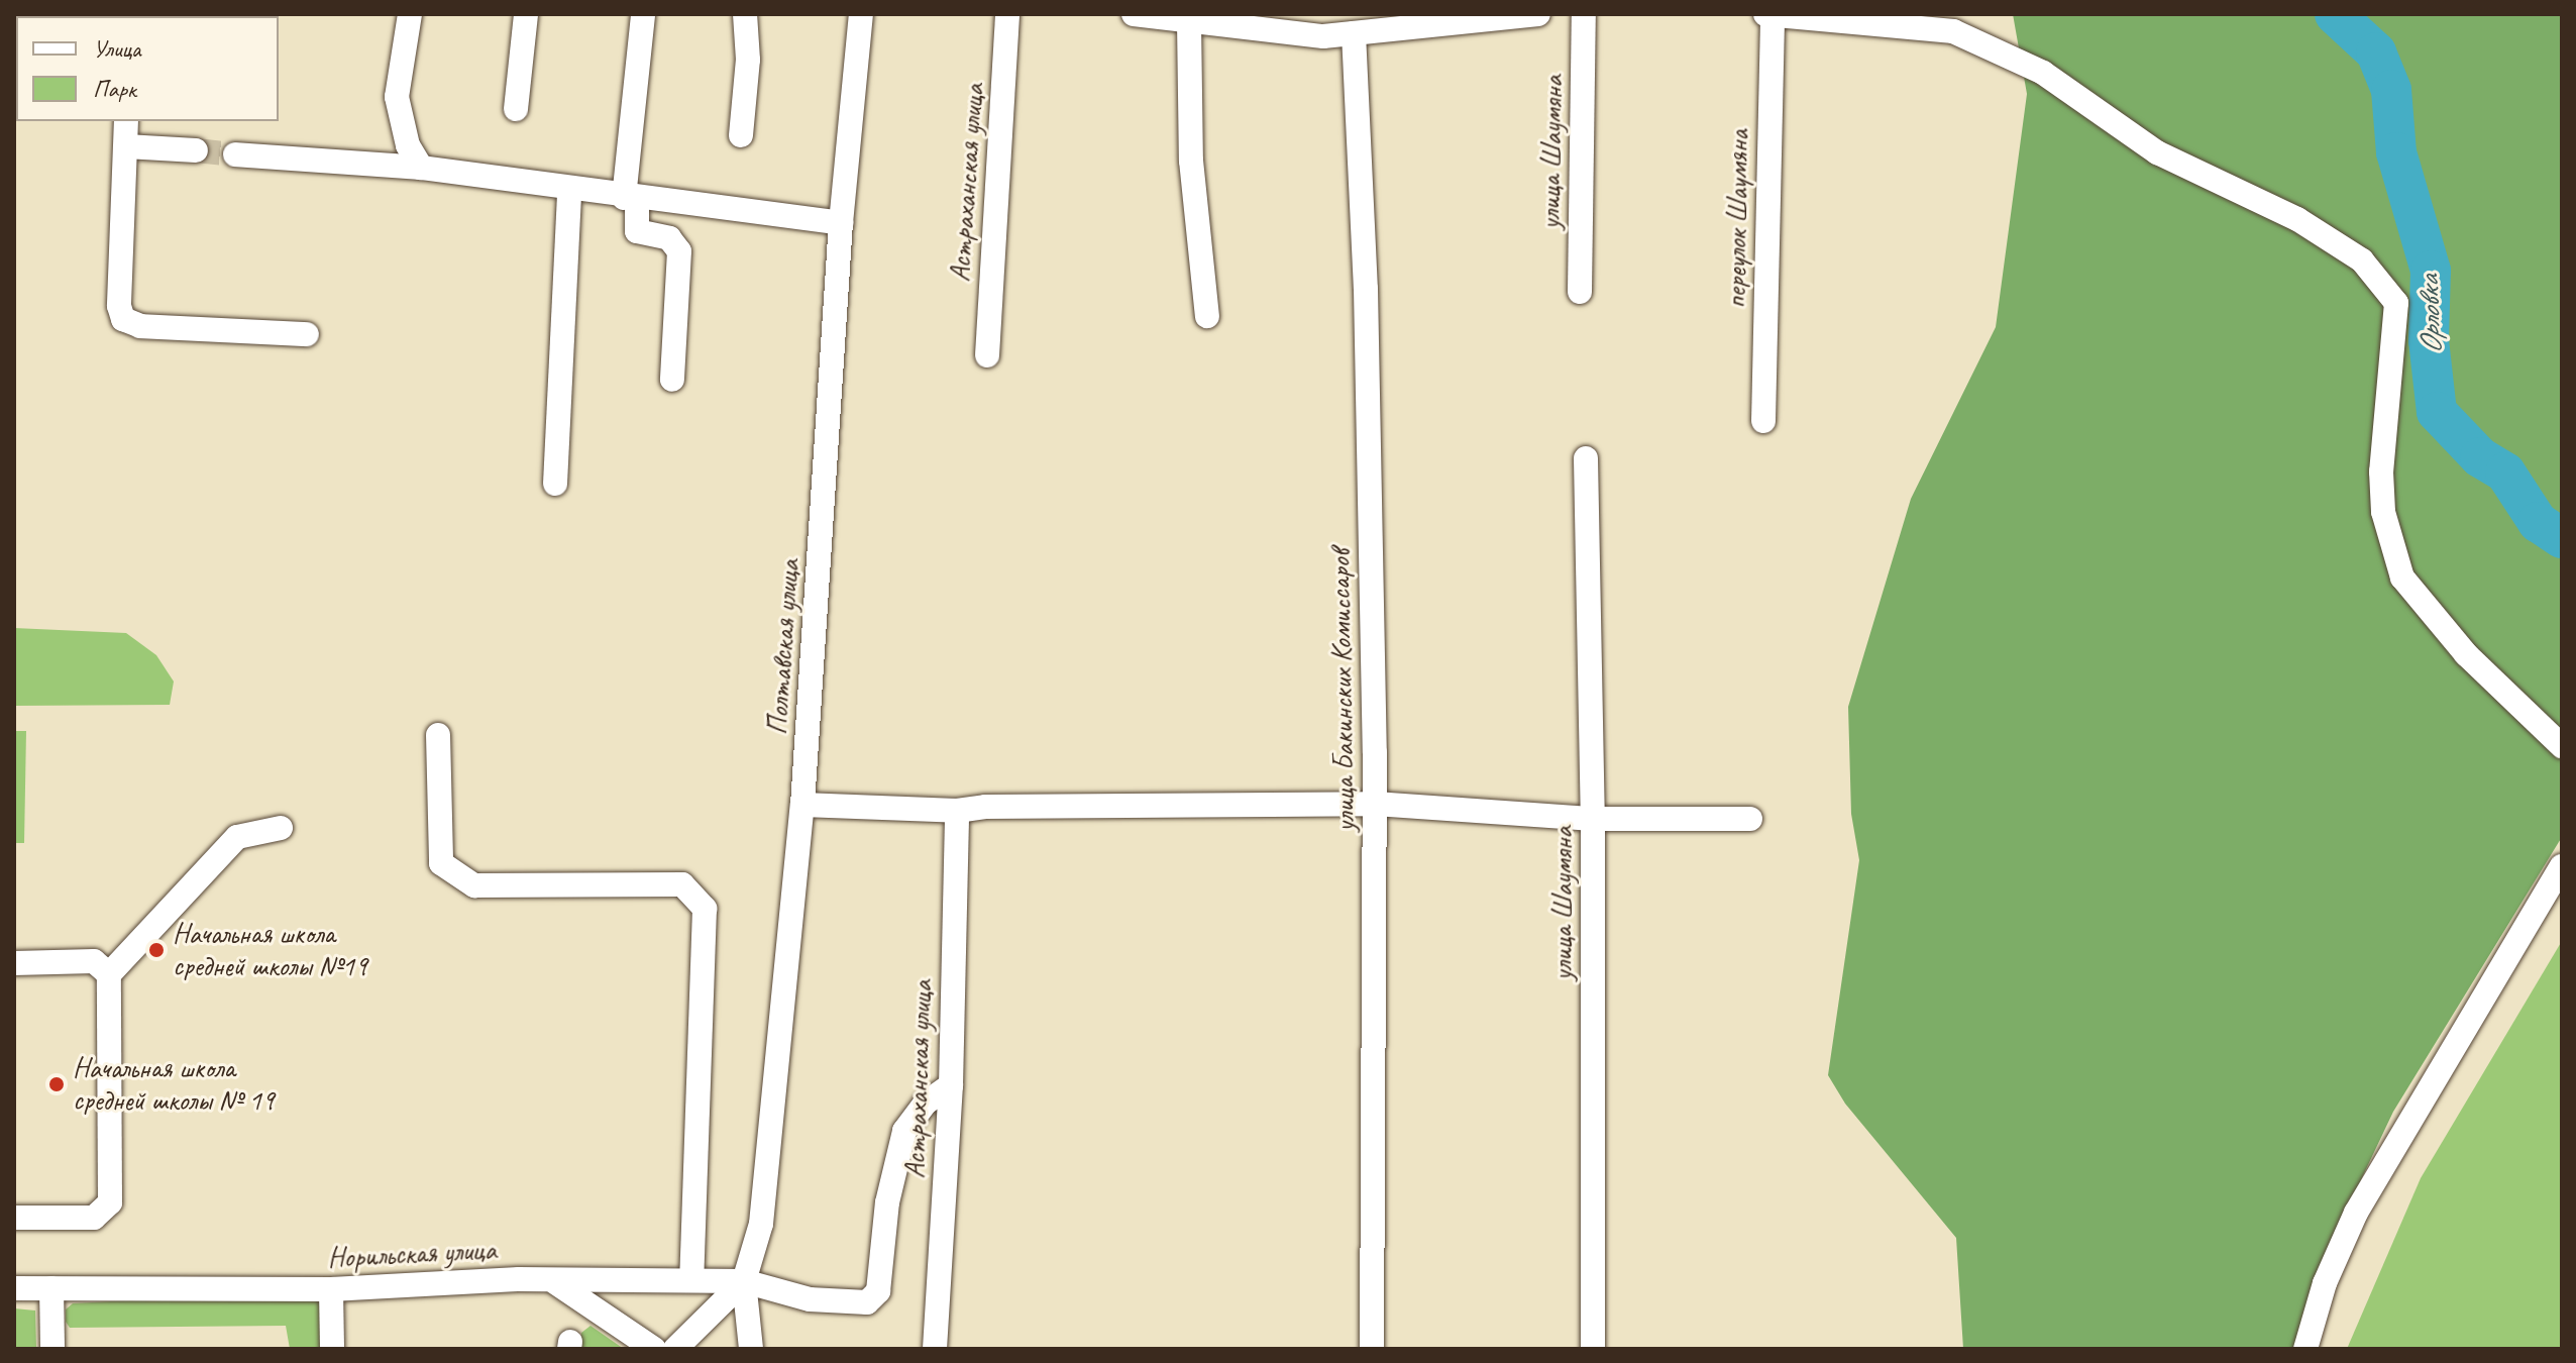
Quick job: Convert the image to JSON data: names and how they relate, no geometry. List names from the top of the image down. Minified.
{"streets":{"street":["улица Шаумяна","Астраханская улица","переулок Шаумяна","Полтавская улица","улица Бакинских Комиссаров","Норильская улица"]},"crossings":[["Астраханская улица","Норильская улица"],["Полтавская улица","Норильская улица"]],"water":["Орловка"],"places":["Начальная школа средней школы №19","Начальная школа средней школы № 19"],"legend":["Улица","Парк"]}
